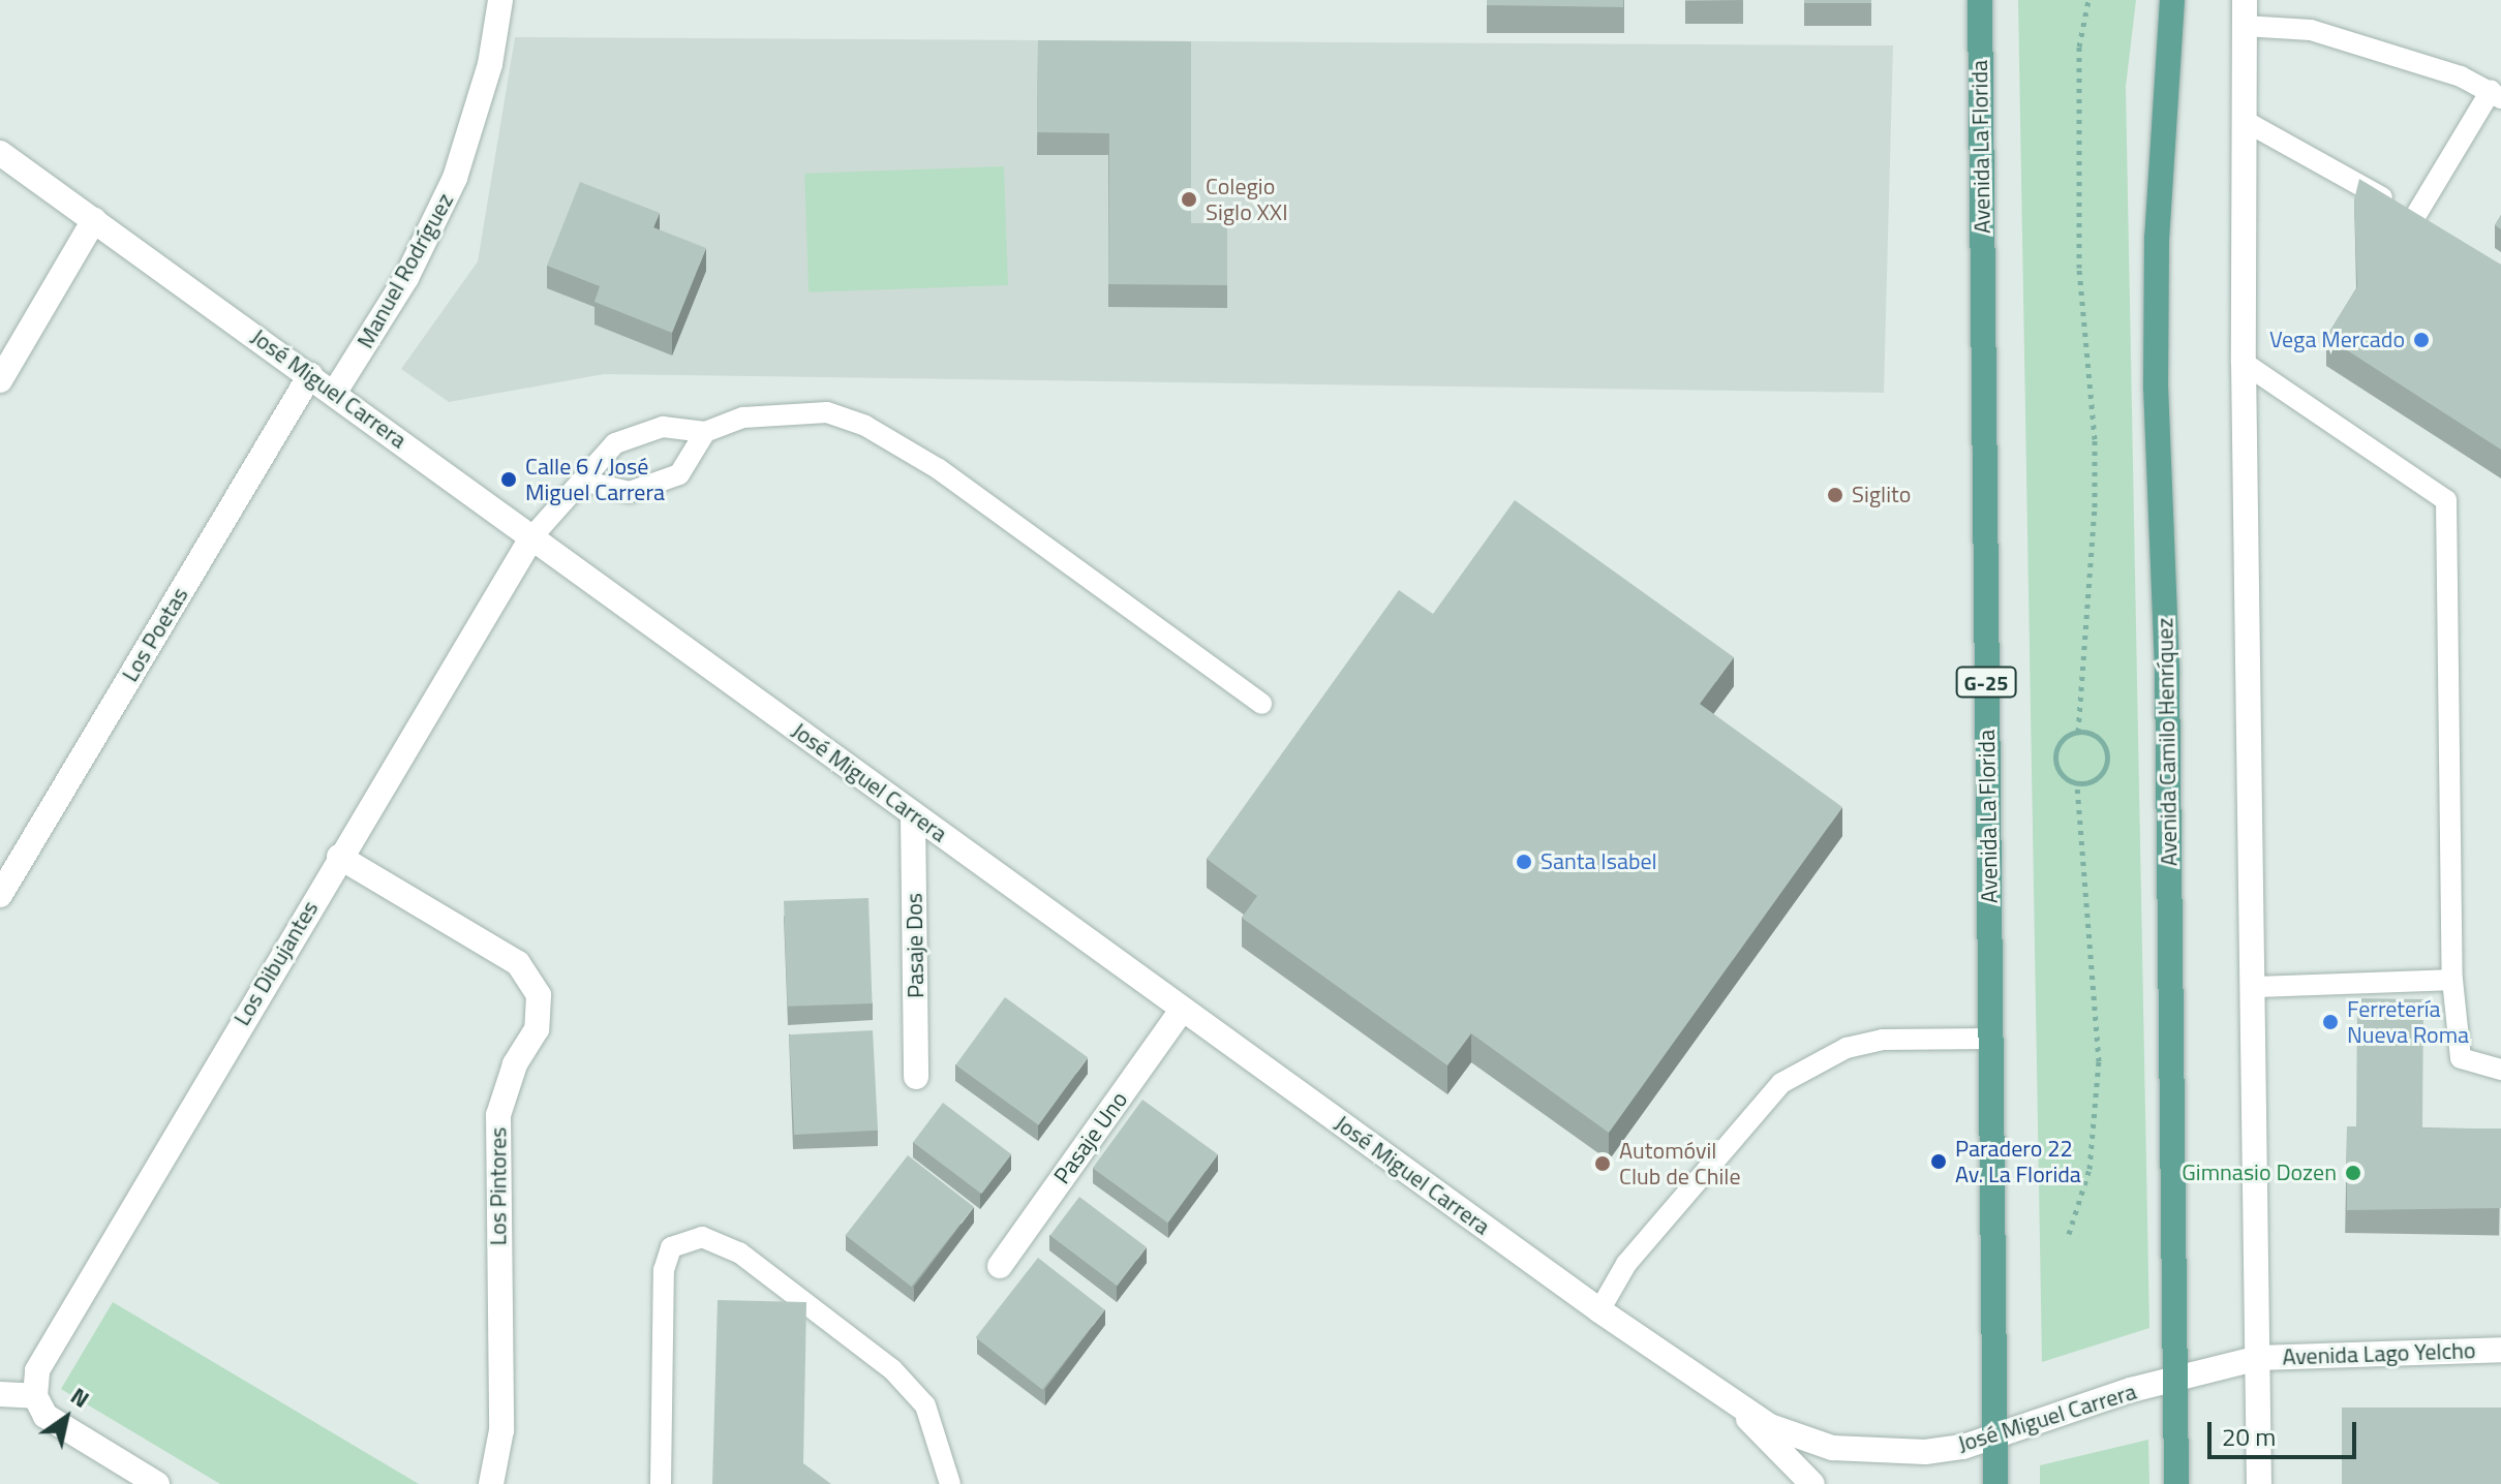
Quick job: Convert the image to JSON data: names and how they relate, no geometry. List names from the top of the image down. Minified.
{"streets":{"main road":["Avenida La Florida","G-25","Avenida Camilo Henríquez"],"street":["Manuel Rodríguez","José Miguel Carrera","Los Poetas","Pasaje Dos","Los Dibujantes","Pasaje Uno","Los Pintores","Avenida Lago Yelcho"]},"crossings":[["Avenida La Florida","José Miguel Carrera"],["Manuel Rodríguez","José Miguel Carrera"],["José Miguel Carrera","Los Poetas"],["José Miguel Carrera","Avenida Camilo Henríquez"],["José Miguel Carrera","Pasaje Dos"],["José Miguel Carrera","Los Dibujantes"],["José Miguel Carrera","Pasaje Uno"],["José Miguel Carrera","Avenida Lago Yelcho"],["Los Dibujantes","Los Pintores"]],"places":["Colegio Siglo XXI","Vega Mercado","Calle 6 / José Miguel Carrera","Siglito","Santa Isabel","Ferretería Nueva Roma","Paradero 22 Av. La Florida","Automóvil Club de Chile","Gimnasio Dozen"],"scale_bar":"20 m","north":"top right"}
